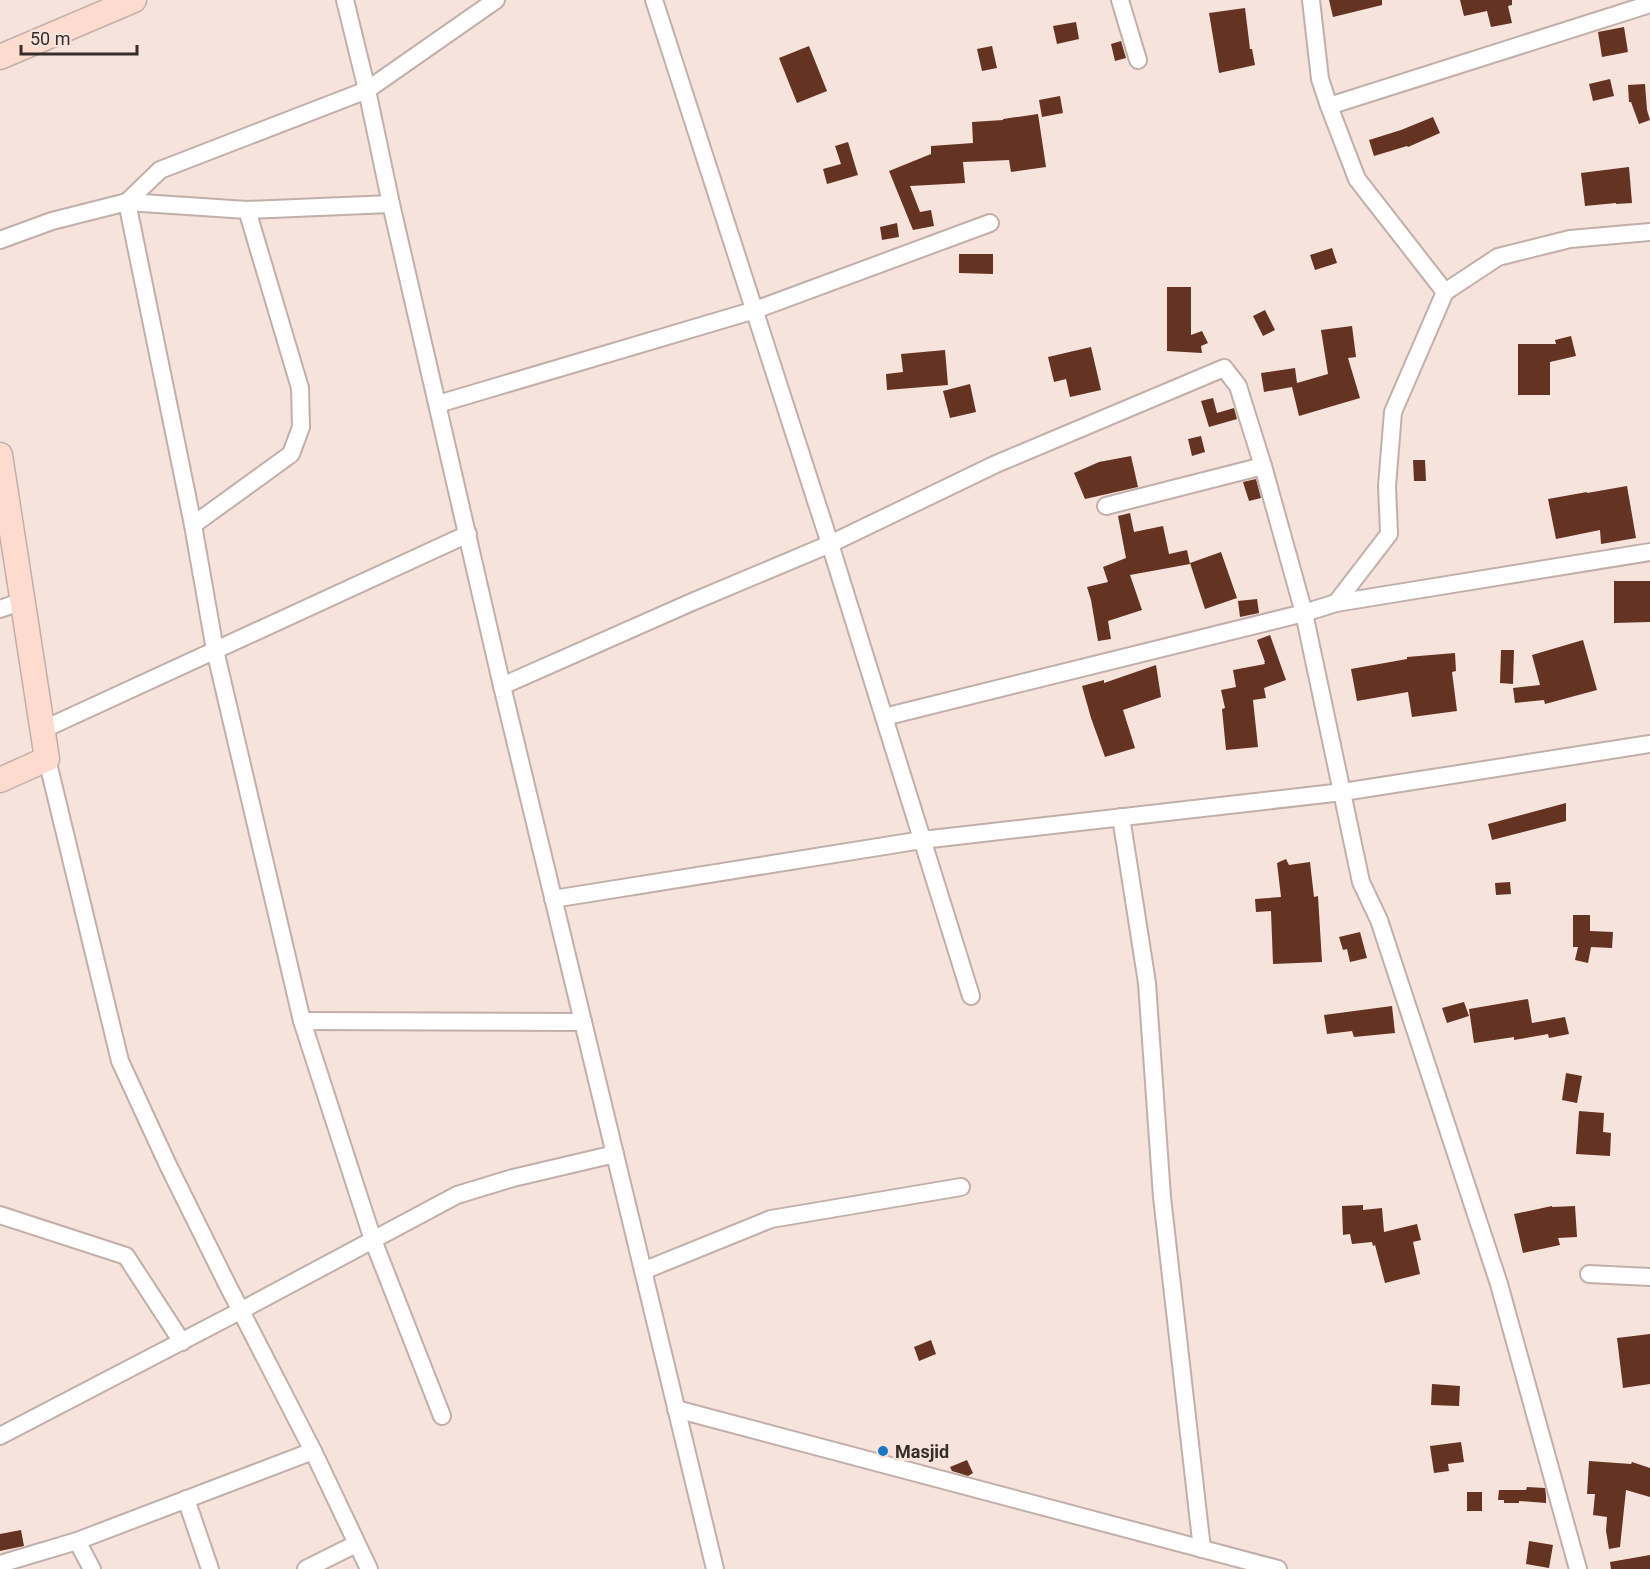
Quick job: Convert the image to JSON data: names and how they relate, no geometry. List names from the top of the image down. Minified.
{"places":["Masjid"],"scale_bar":"50 m"}
